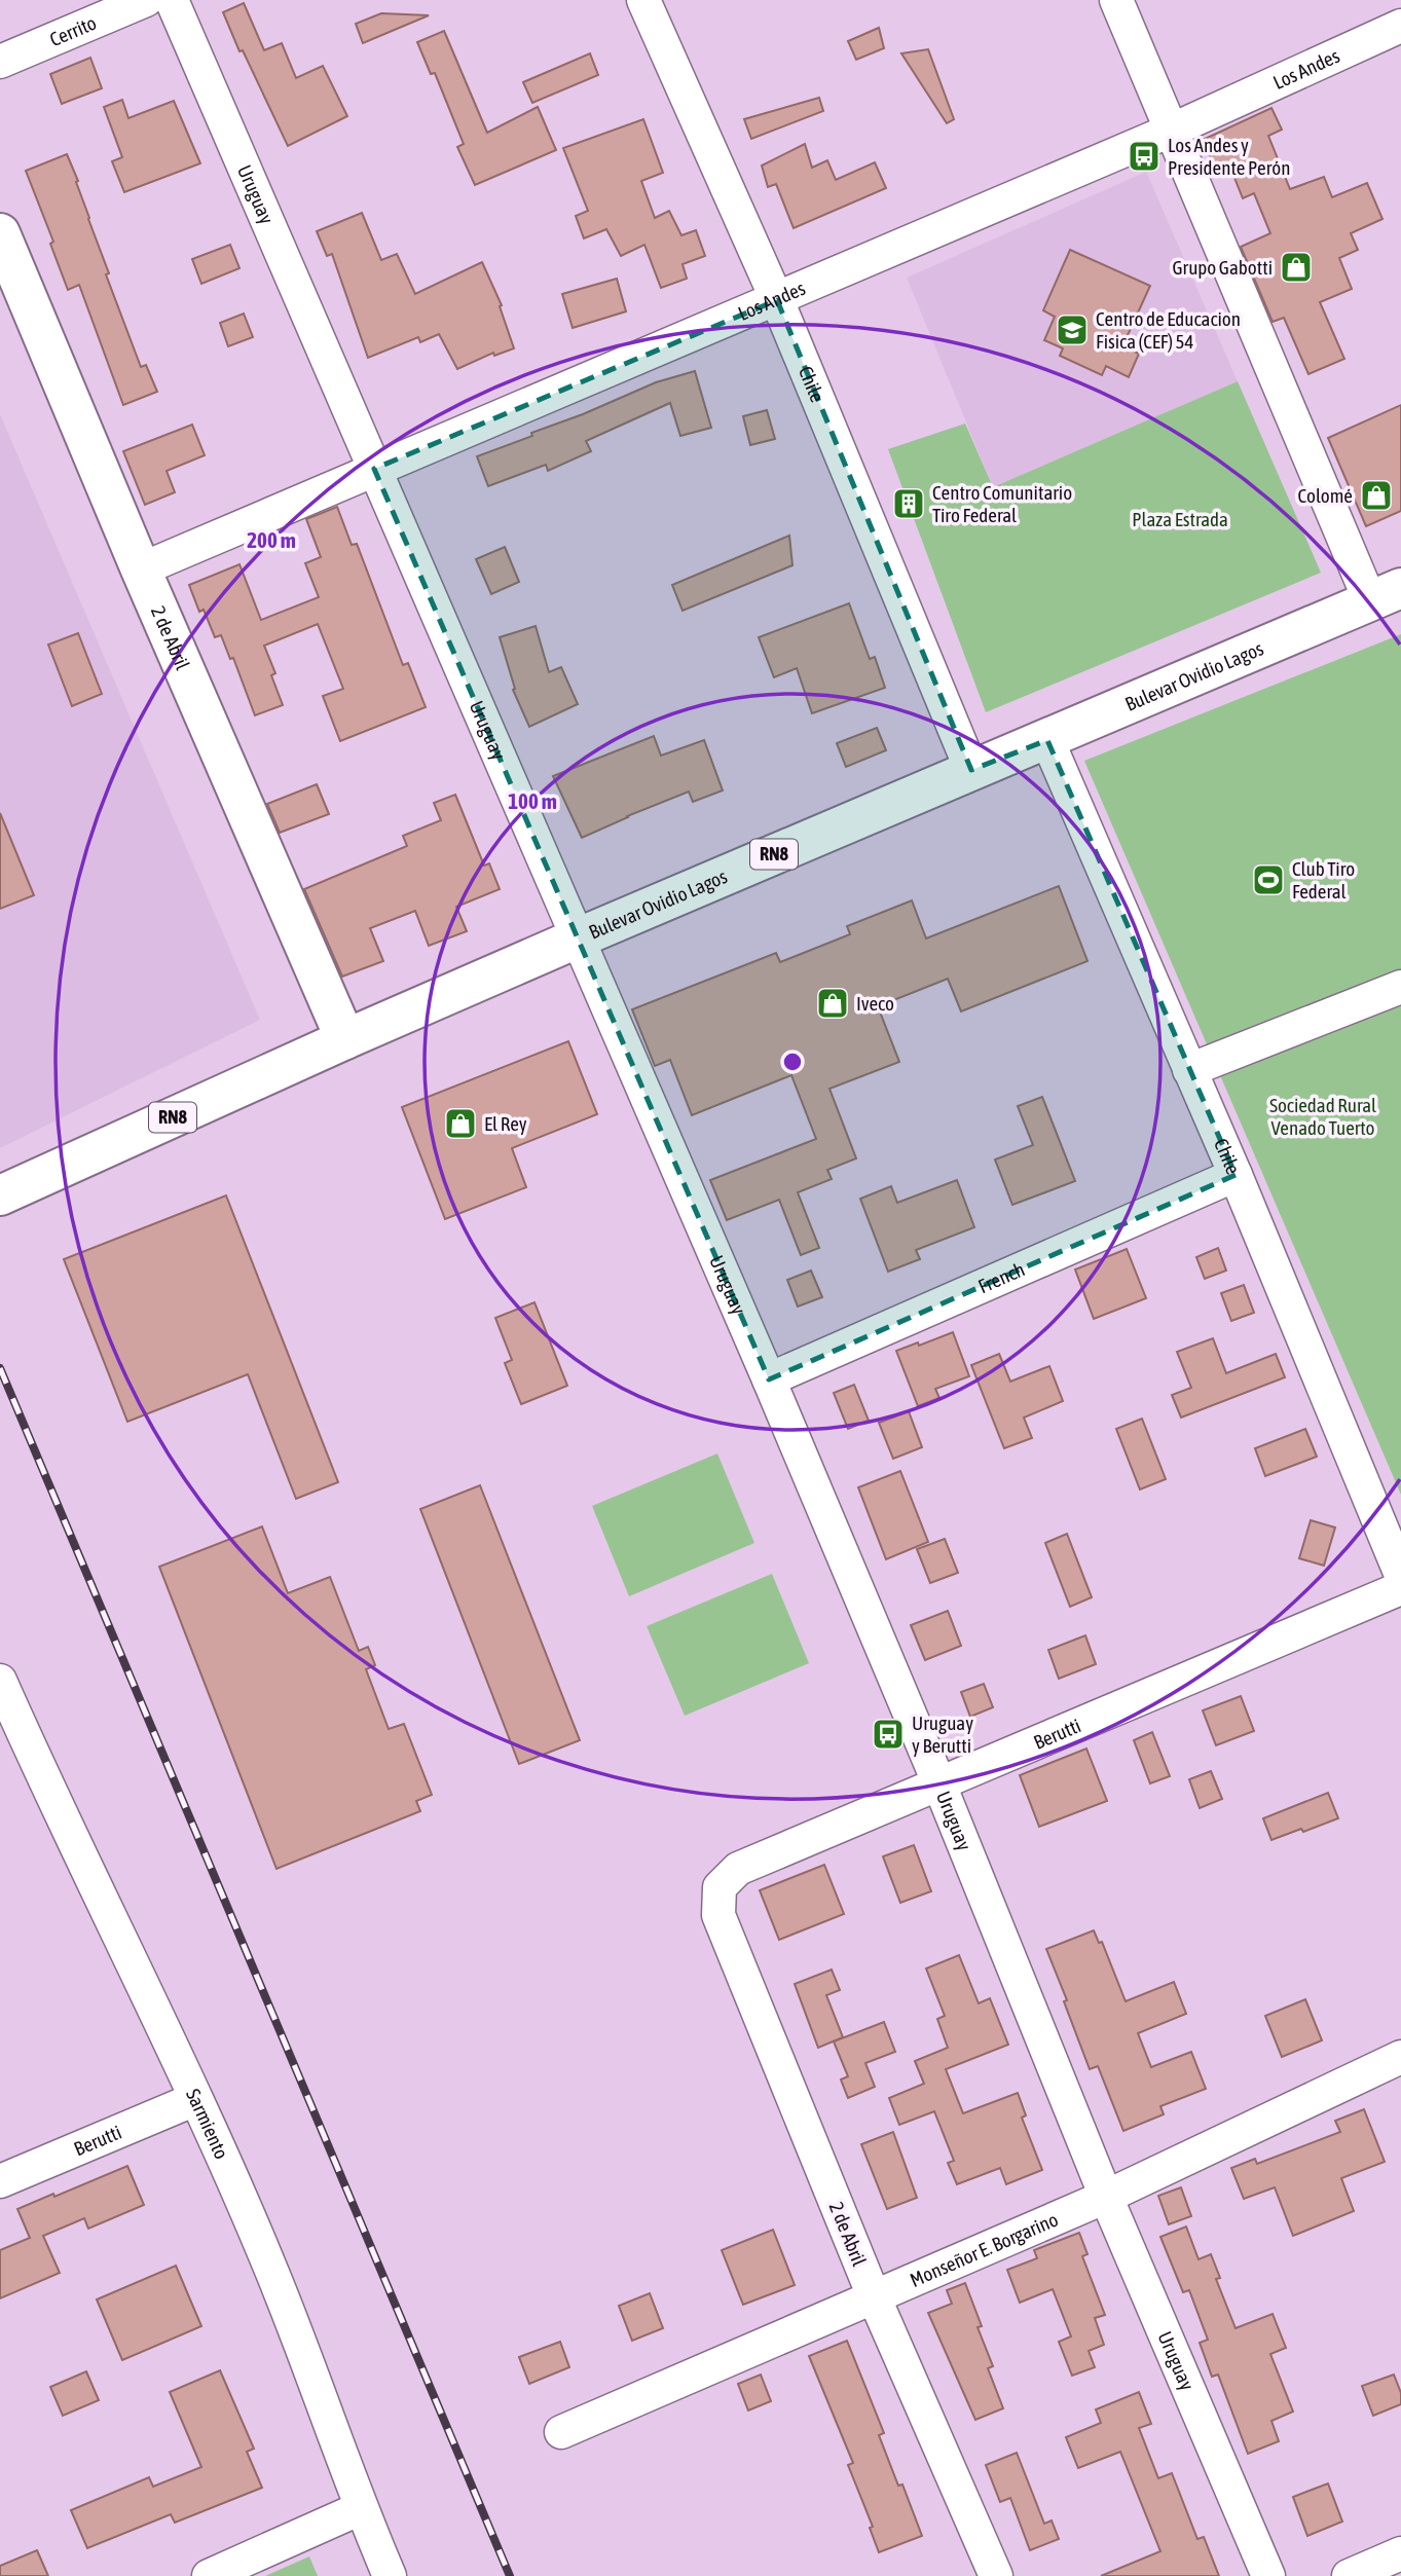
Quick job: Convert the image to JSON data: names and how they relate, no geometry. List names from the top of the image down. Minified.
{"streets":{"main road":["2 de Abril","Bulevar Ovidio Lagos","RN8"],"street":["Cerrito","Los Andes","Uruguay","Chile","French","Berutti","Sarmiento","Monseñor E. Borgarino"]},"crossings":[["Los Andes","Uruguay"],["Los Andes","Chile"],["Los Andes","2 de Abril"],["Uruguay","Bulevar Ovidio Lagos"],["Uruguay","French"],["Uruguay","Berutti"],["Uruguay","Monseñor E. Borgarino"],["Chile","Bulevar Ovidio Lagos"],["Chile","French"],["2 de Abril","Bulevar Ovidio Lagos"],["2 de Abril","Berutti"],["2 de Abril","Monseñor E. Borgarino"],["Berutti","Sarmiento"]],"parks":["Plaza Estrada","Sociedad Rural Venado Tuerto"],"places":{"bus stop":["Los Andes y Presidente Perón","Uruguay y Berutti"],"shop":["Grupo Gabotti","Colomé","Iveco","El Rey"],"school or university":["Centro de Educacion Fisica (CEF) 54"],"building":["Centro Comunitario Tiro Federal"],"sports":["Club Tiro Federal"]},"rings":["200 m","100 m"]}
